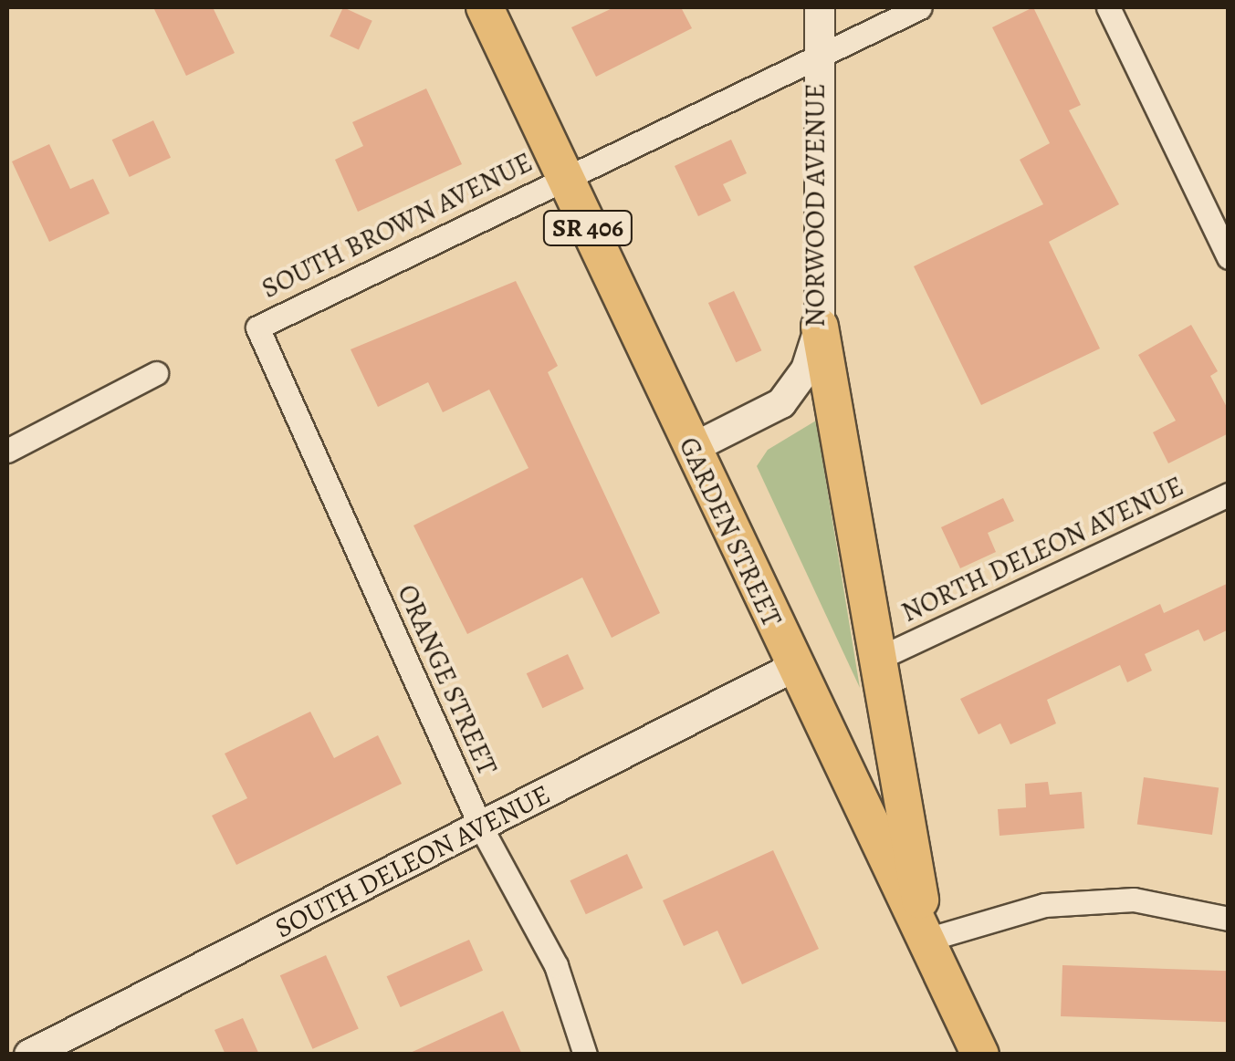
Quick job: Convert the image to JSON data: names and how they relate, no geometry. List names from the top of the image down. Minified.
{"streets":{"main road":["SR 406","GARDEN STREET"],"street":["NORWOOD AVENUE","SOUTH BROWN AVENUE","NORTH DELEON AVENUE","ORANGE STREET","SOUTH DELEON AVENUE"]},"crossings":[["NORWOOD AVENUE","SOUTH BROWN AVENUE"],["NORWOOD AVENUE","GARDEN STREET"],["SOUTH BROWN AVENUE","GARDEN STREET"],["SOUTH BROWN AVENUE","ORANGE STREET"],["GARDEN STREET","SOUTH DELEON AVENUE"],["ORANGE STREET","SOUTH DELEON AVENUE"]]}
